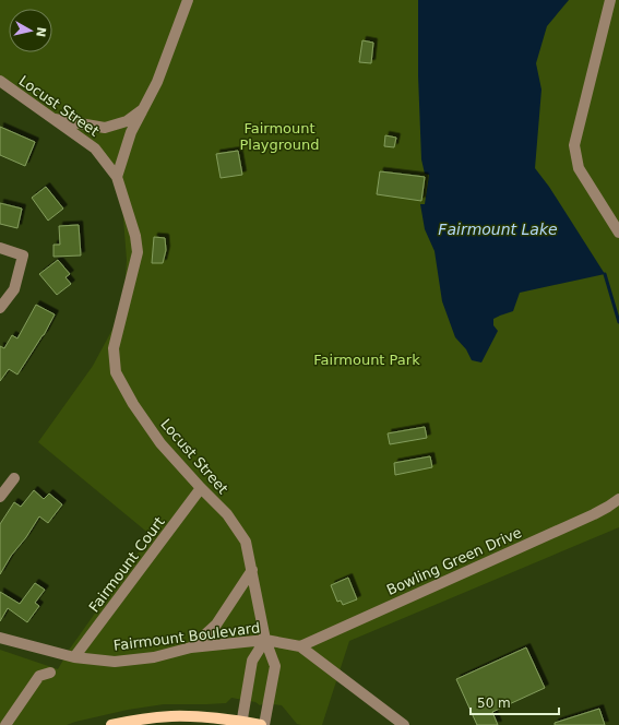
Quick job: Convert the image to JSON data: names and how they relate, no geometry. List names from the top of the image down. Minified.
{"streets":{"street":["Locust Street","Bowling Green Drive","Fairmount Court","Fairmount Boulevard"]},"crossings":[["Locust Street","Fairmount Court"],["Locust Street","Fairmount Boulevard"],["Bowling Green Drive","Fairmount Boulevard"],["Fairmount Court","Fairmount Boulevard"]],"water":["Fairmount Lake"],"parks":["Fairmount Playground","Fairmount Park"],"scale_bar":"50 m","north":"right"}
